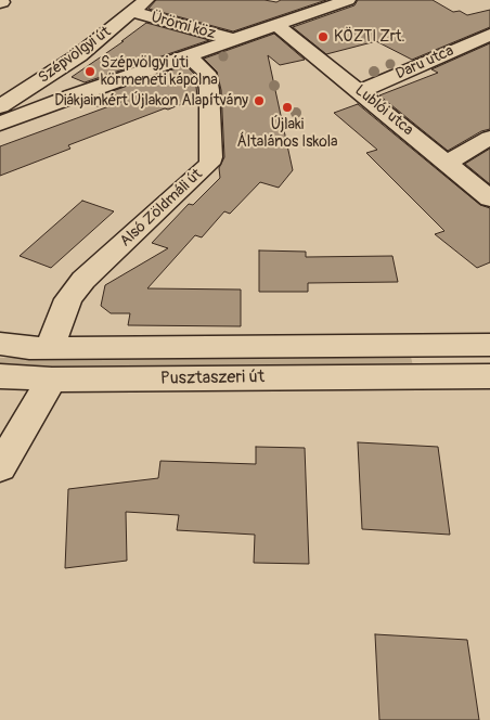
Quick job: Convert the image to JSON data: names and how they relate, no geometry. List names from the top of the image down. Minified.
{"streets":{"street":["Ürömi köz","Szépvölgyi út","Daru utca","Lublói utca","Alsó Zöldmáli út","Pusztaszeri út"]},"crossings":[["Ürömi köz","Szépvölgyi út"],["Daru utca","Lublói utca"],["Alsó Zöldmáli út","Pusztaszeri út"]],"places":["KÖZTI Zrt.","Szépvölgyi úti körmeneti kápolna","Diákjainkért Újlakon Alapítvány","Újlaki Általános Iskola"]}
